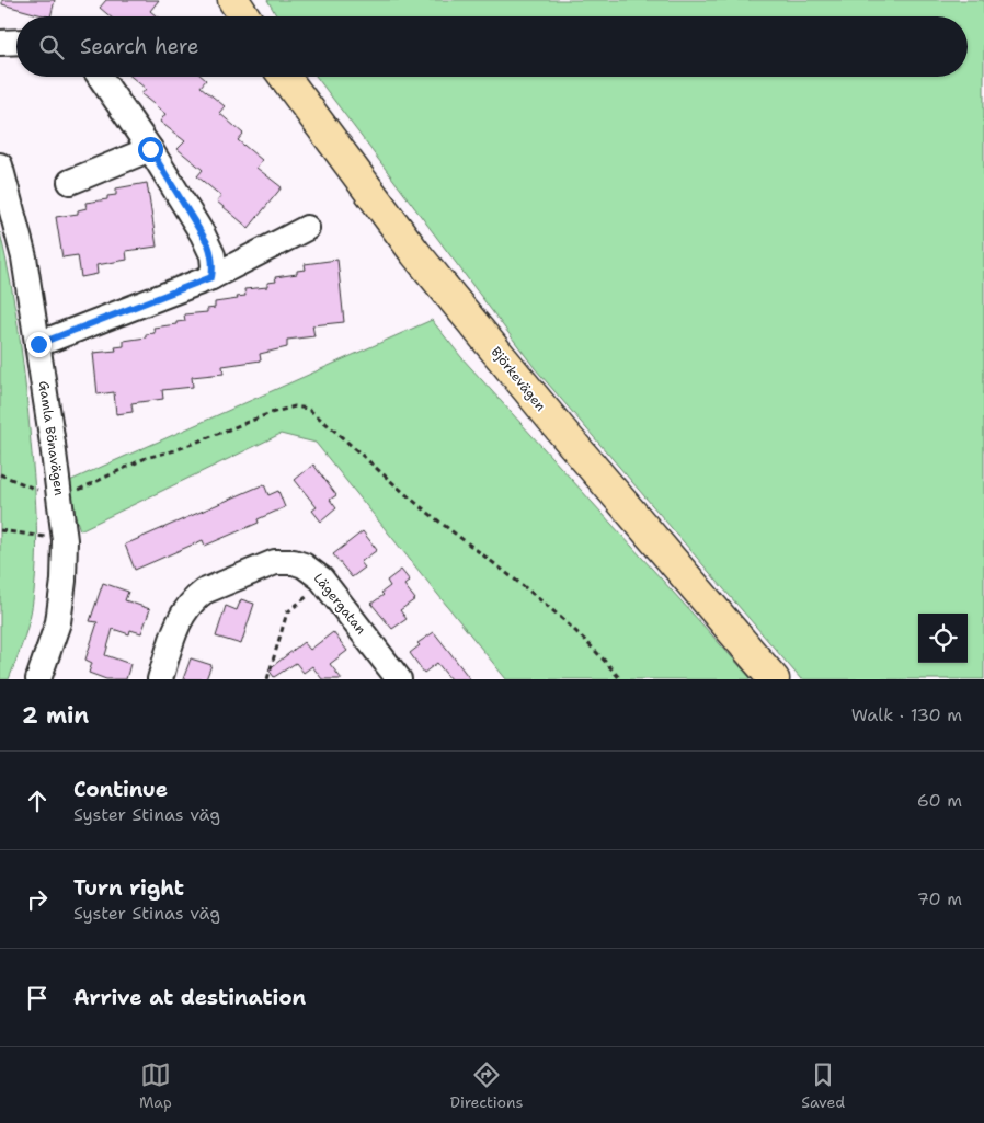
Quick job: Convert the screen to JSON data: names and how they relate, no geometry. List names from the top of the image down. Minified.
{"streets":{"main road":["Björkevägen"],"street":["Gamla Bönavägen","Lägergatan"]},"page":{"search":"Search here","heading":["2 min","Walk · 130 m"],"list":[["Continue","Syster Stinas väg","60 m"],["Turn right","Syster Stinas väg","70 m"],"Arrive at destination"],"nav":["Map","Directions","Saved"]}}
